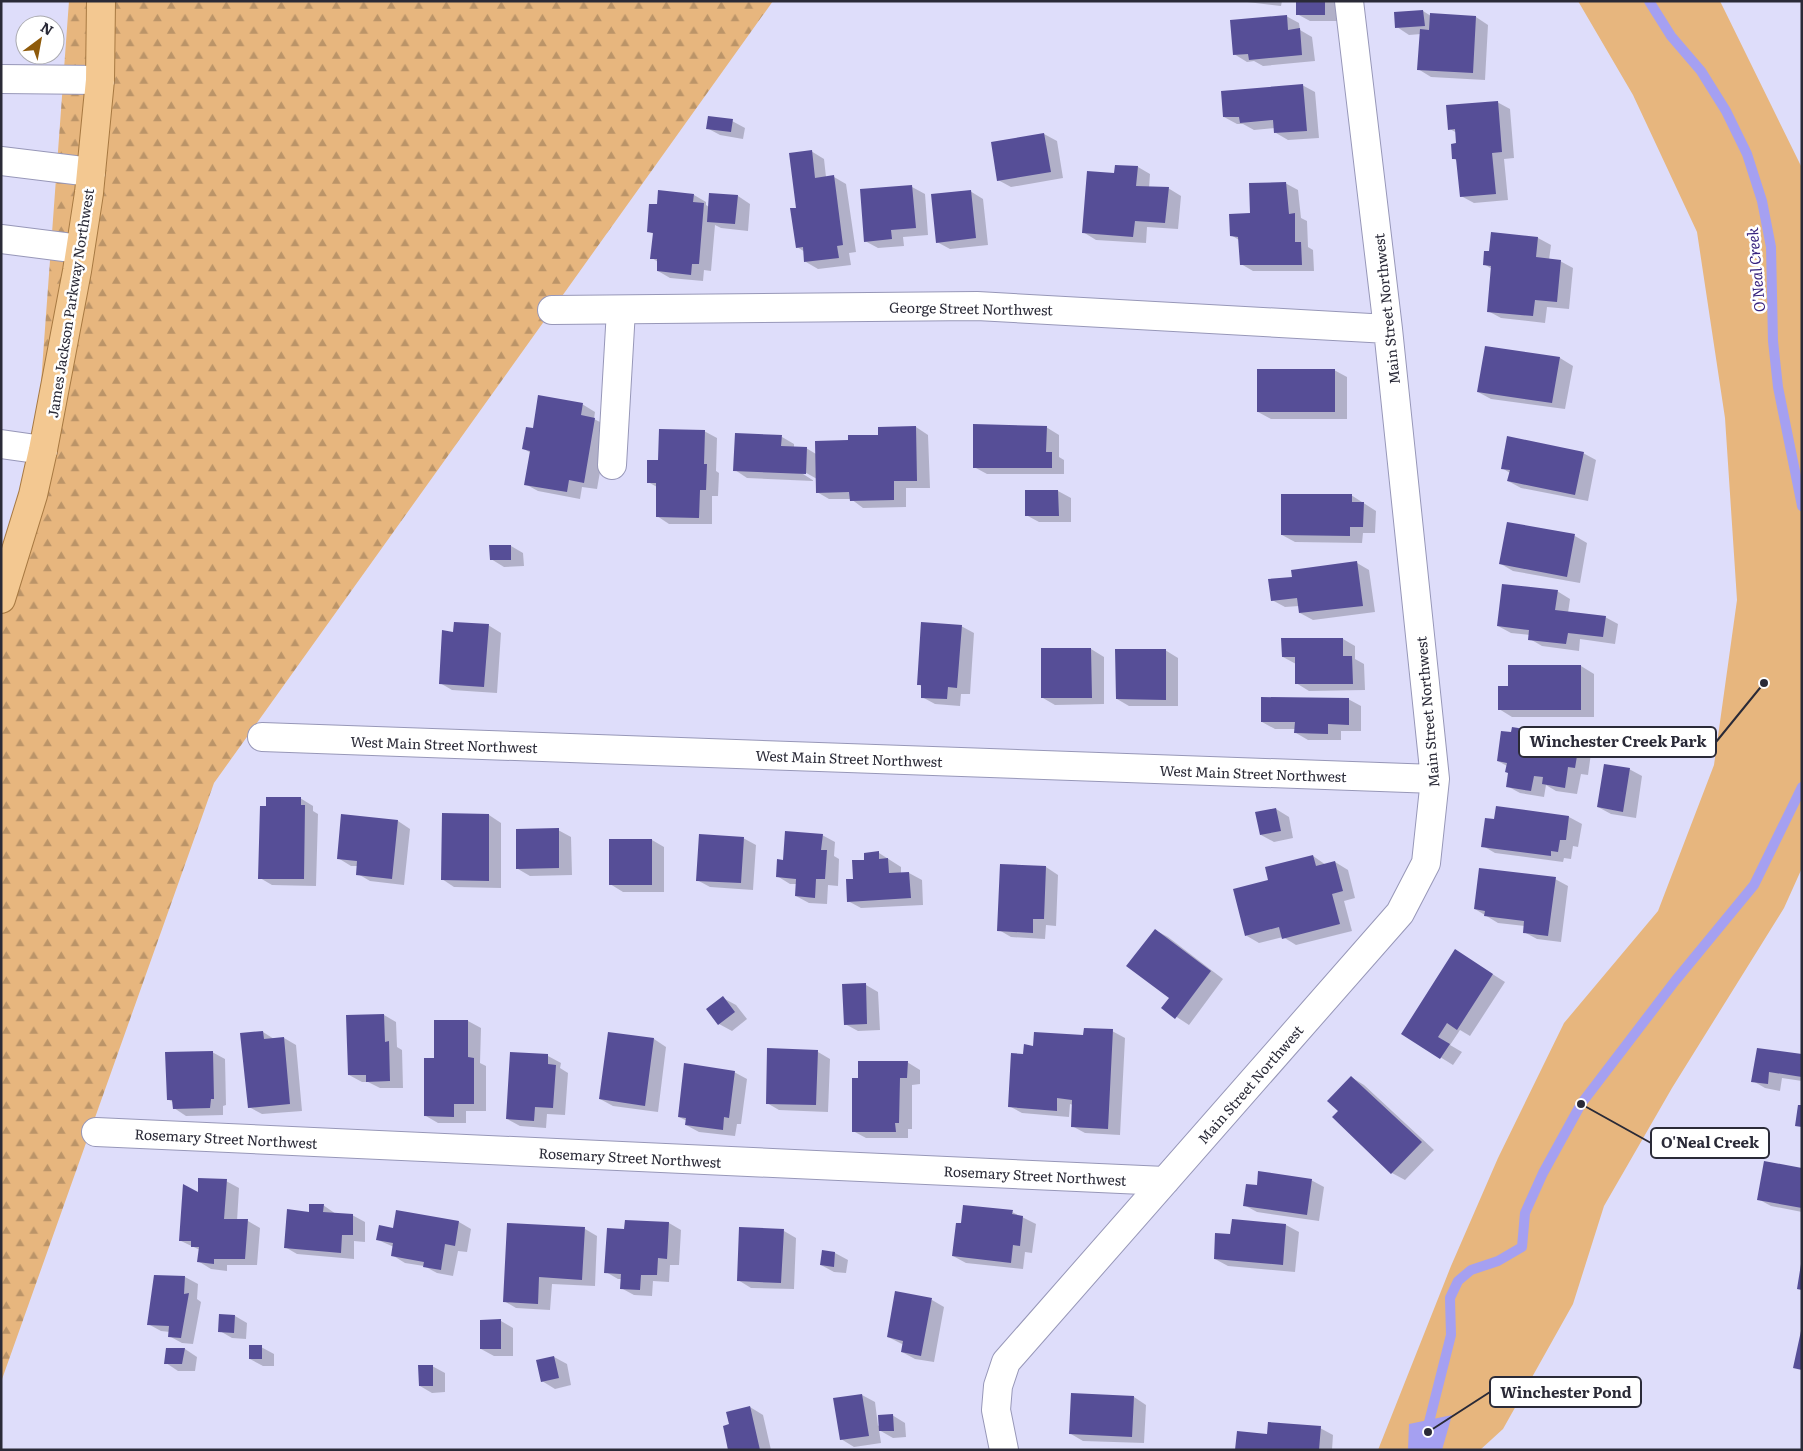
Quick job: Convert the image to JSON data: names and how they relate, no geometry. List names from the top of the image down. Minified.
{"streets":{"main road":["James Jackson Parkway Northwest"],"street":["George Street Northwest","Main Street Northwest","West Main Street Northwest","Rosemary Street Northwest"]},"crossings":[["George Street Northwest","Main Street Northwest"],["Main Street Northwest","West Main Street Northwest"],["Main Street Northwest","Rosemary Street Northwest"]],"water":["O'Neal Creek"],"places":["Winchester Creek Park","O'Neal Creek","Winchester Pond"],"north":"top right"}
